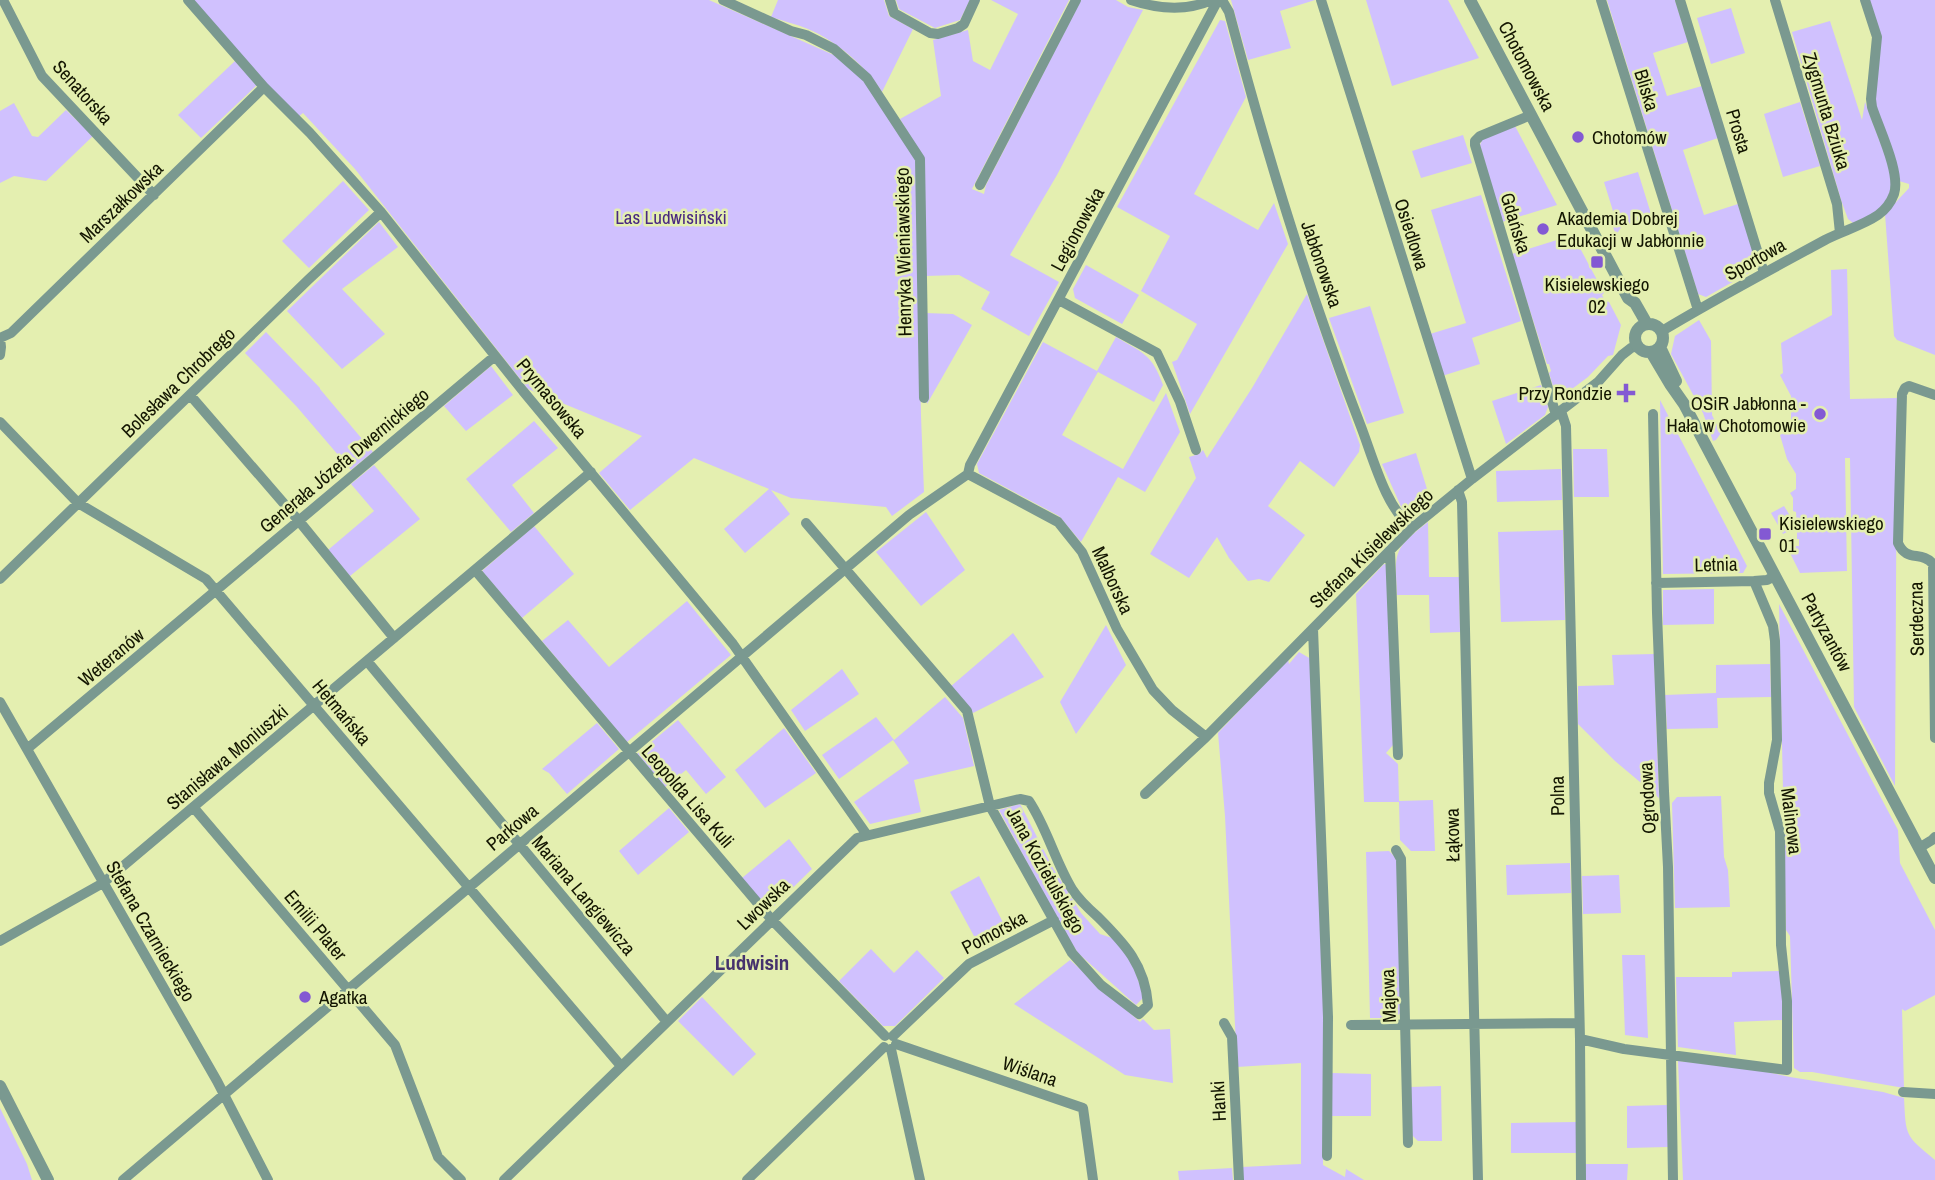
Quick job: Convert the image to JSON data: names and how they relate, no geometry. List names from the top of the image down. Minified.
{"streets":{"street":["Chotomowska","Bliska","Senatorska","Zygmunta Bziuka","Prosta","Marszałkowska","Gdańska","Legionowska","Osiedlowa","Henryka Wieniawskiego","Sportowa","Jabłonowska","Bolesława Chrobrego","Prymasowska","Generała Józefa Dwernickiego","Stefana Kisielewskiego","Letnia","Malborska","Serdeczna","Partyzantów","Weteranów","Hetmańska","Stanisława Moniuszki","Leopolda Lisa Kuli","Polna","Ogrodowa","Malinowa","Parkowa","Łąkowa","Jana Kozietulskiego","Mariana Langiewicza","Lwowska","Emilii Plater","Stefana Czarnieckiego","Pomorska","Majowa","Wiślana","Hanki"]},"crossings":[["Chotomowska","Gdańska"],["Chotomowska","Sportowa"],["Chotomowska","Stefana Kisielewskiego"],["Chotomowska","Partyzantów"],["Bliska","Sportowa"],["Senatorska","Marszałkowska"],["Zygmunta Bziuka","Sportowa"],["Prosta","Sportowa"],["Marszałkowska","Prymasowska"],["Gdańska","Stefana Kisielewskiego"],["Gdańska","Polna"],["Legionowska","Jabłonowska"],["Legionowska","Malborska"],["Legionowska","Parkowa"],["Osiedlowa","Stefana Kisielewskiego"],["Sportowa","Stefana Kisielewskiego"],["Sportowa","Partyzantów"],["Jabłonowska","Stefana Kisielewskiego"],["Bolesława Chrobrego","Prymasowska"],["Bolesława Chrobrego","Hetmańska"],["Prymasowska","Generała Józefa Dwernickiego"],["Prymasowska","Stanisława Moniuszki"],["Prymasowska","Parkowa"],["Prymasowska","Lwowska"],["Generała Józefa Dwernickiego","Weteranów"],["Generała Józefa Dwernickiego","Hetmańska"],["Stefana Kisielewskiego","Malborska"],["Stefana Kisielewskiego","Partyzantów"],["Stefana Kisielewskiego","Polna"],["Stefana Kisielewskiego","Łąkowa"],["Letnia","Partyzantów"],["Letnia","Ogrodowa"],["Letnia","Malinowa"],["Malborska","Parkowa"],["Weteranów","Hetmańska"],["Weteranów","Stefana Czarnieckiego"],["Hetmańska","Stanisława Moniuszki"],["Hetmańska","Parkowa"],["Hetmańska","Lwowska"],["Stanisława Moniuszki","Leopolda Lisa Kuli"],["Stanisława Moniuszki","Mariana Langiewicza"],["Stanisława Moniuszki","Emilii Plater"],["Stanisława Moniuszki","Stefana Czarnieckiego"],["Leopolda Lisa Kuli","Parkowa"],["Leopolda Lisa Kuli","Lwowska"],["Leopolda Lisa Kuli","Pomorska"],["Leopolda Lisa Kuli","Wiślana"],["Ogrodowa","Malinowa"],["Parkowa","Jana Kozietulskiego"],["Parkowa","Mariana Langiewicza"],["Parkowa","Emilii Plater"],["Parkowa","Stefana Czarnieckiego"],["Jana Kozietulskiego","Lwowska"],["Jana Kozietulskiego","Pomorska"],["Mariana Langiewicza","Lwowska"],["Pomorska","Wiślana"]],"districts":["Ludwisin"],"parks":["Las Ludwisiński"],"places":{"other":["Chotomów","Akademia Dobrej Edukacji w Jabłonnie","OSiR Jabłonna - Hała w Chotomowie","Agatka"],"transit":["Kisielewskiego 02","Kisielewskiego 01"],"health":["Przy Rondzie"]}}
